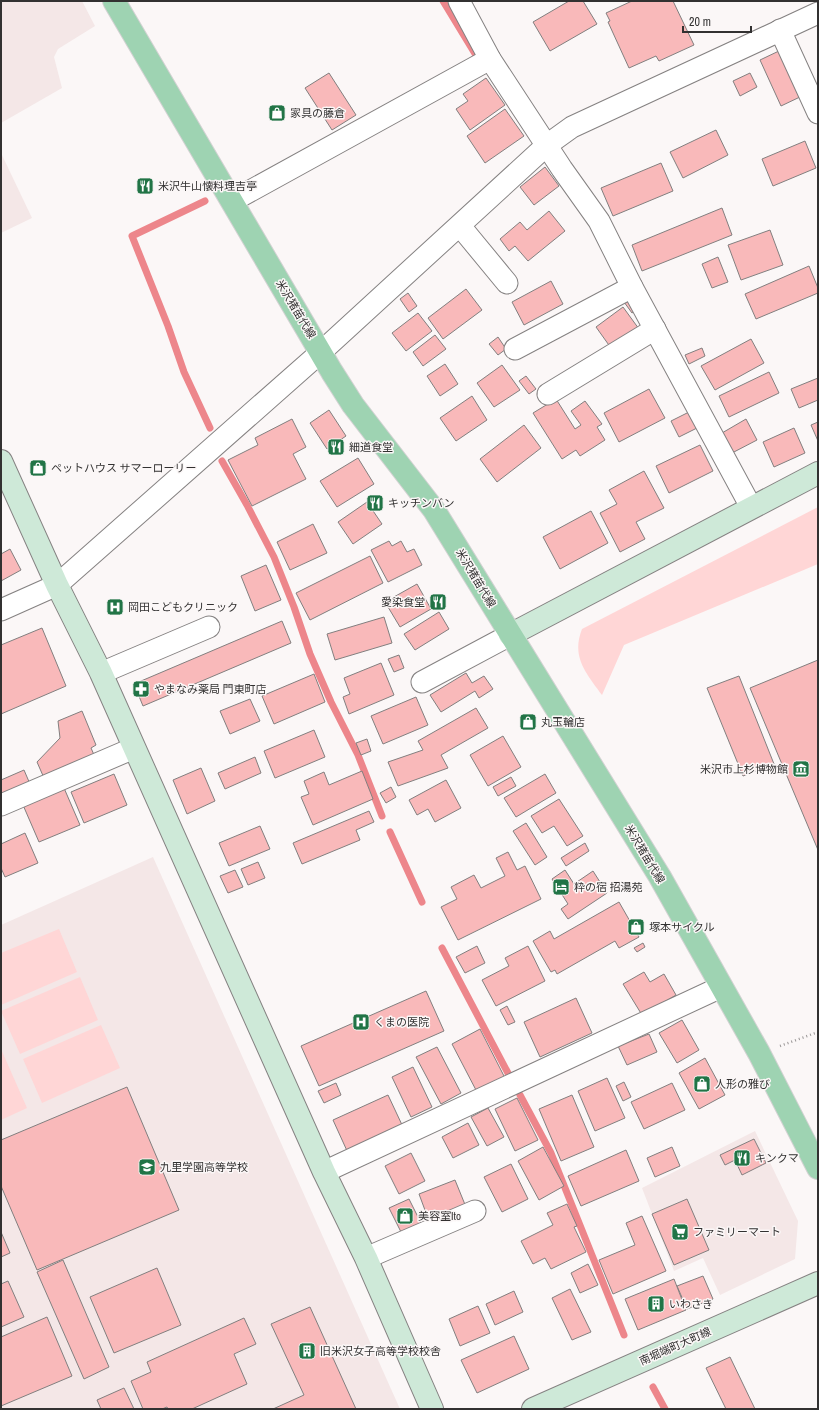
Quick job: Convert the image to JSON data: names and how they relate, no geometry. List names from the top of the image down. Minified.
{"streets":{"main road":["米沢猪苗代線"],"street":["南堀端町大町線"]},"places":{"shop":["家具の藤倉","ペットハウス サマーローリー","丸玉輪店","塚本サイクル","人形の雅び","美容室Ito"],"restaurant":["米沢牛山懐料理吉亭","細道食堂","キッチンバン","愛染食堂","キンクマ"],"hospital":["岡田こどもクリニック","くまの医院"],"pharmacy":["やまなみ薬局 門東町店"],"museum":["米沢市上杉博物館"],"hotel":["粋の宿 招湯苑"],"school or university":["九里学園高等学校"],"supermarket":["ファミリーマート"],"building":["いわさき","旧米沢女子高等学校校舎"]},"scale_bar":"20 m"}
